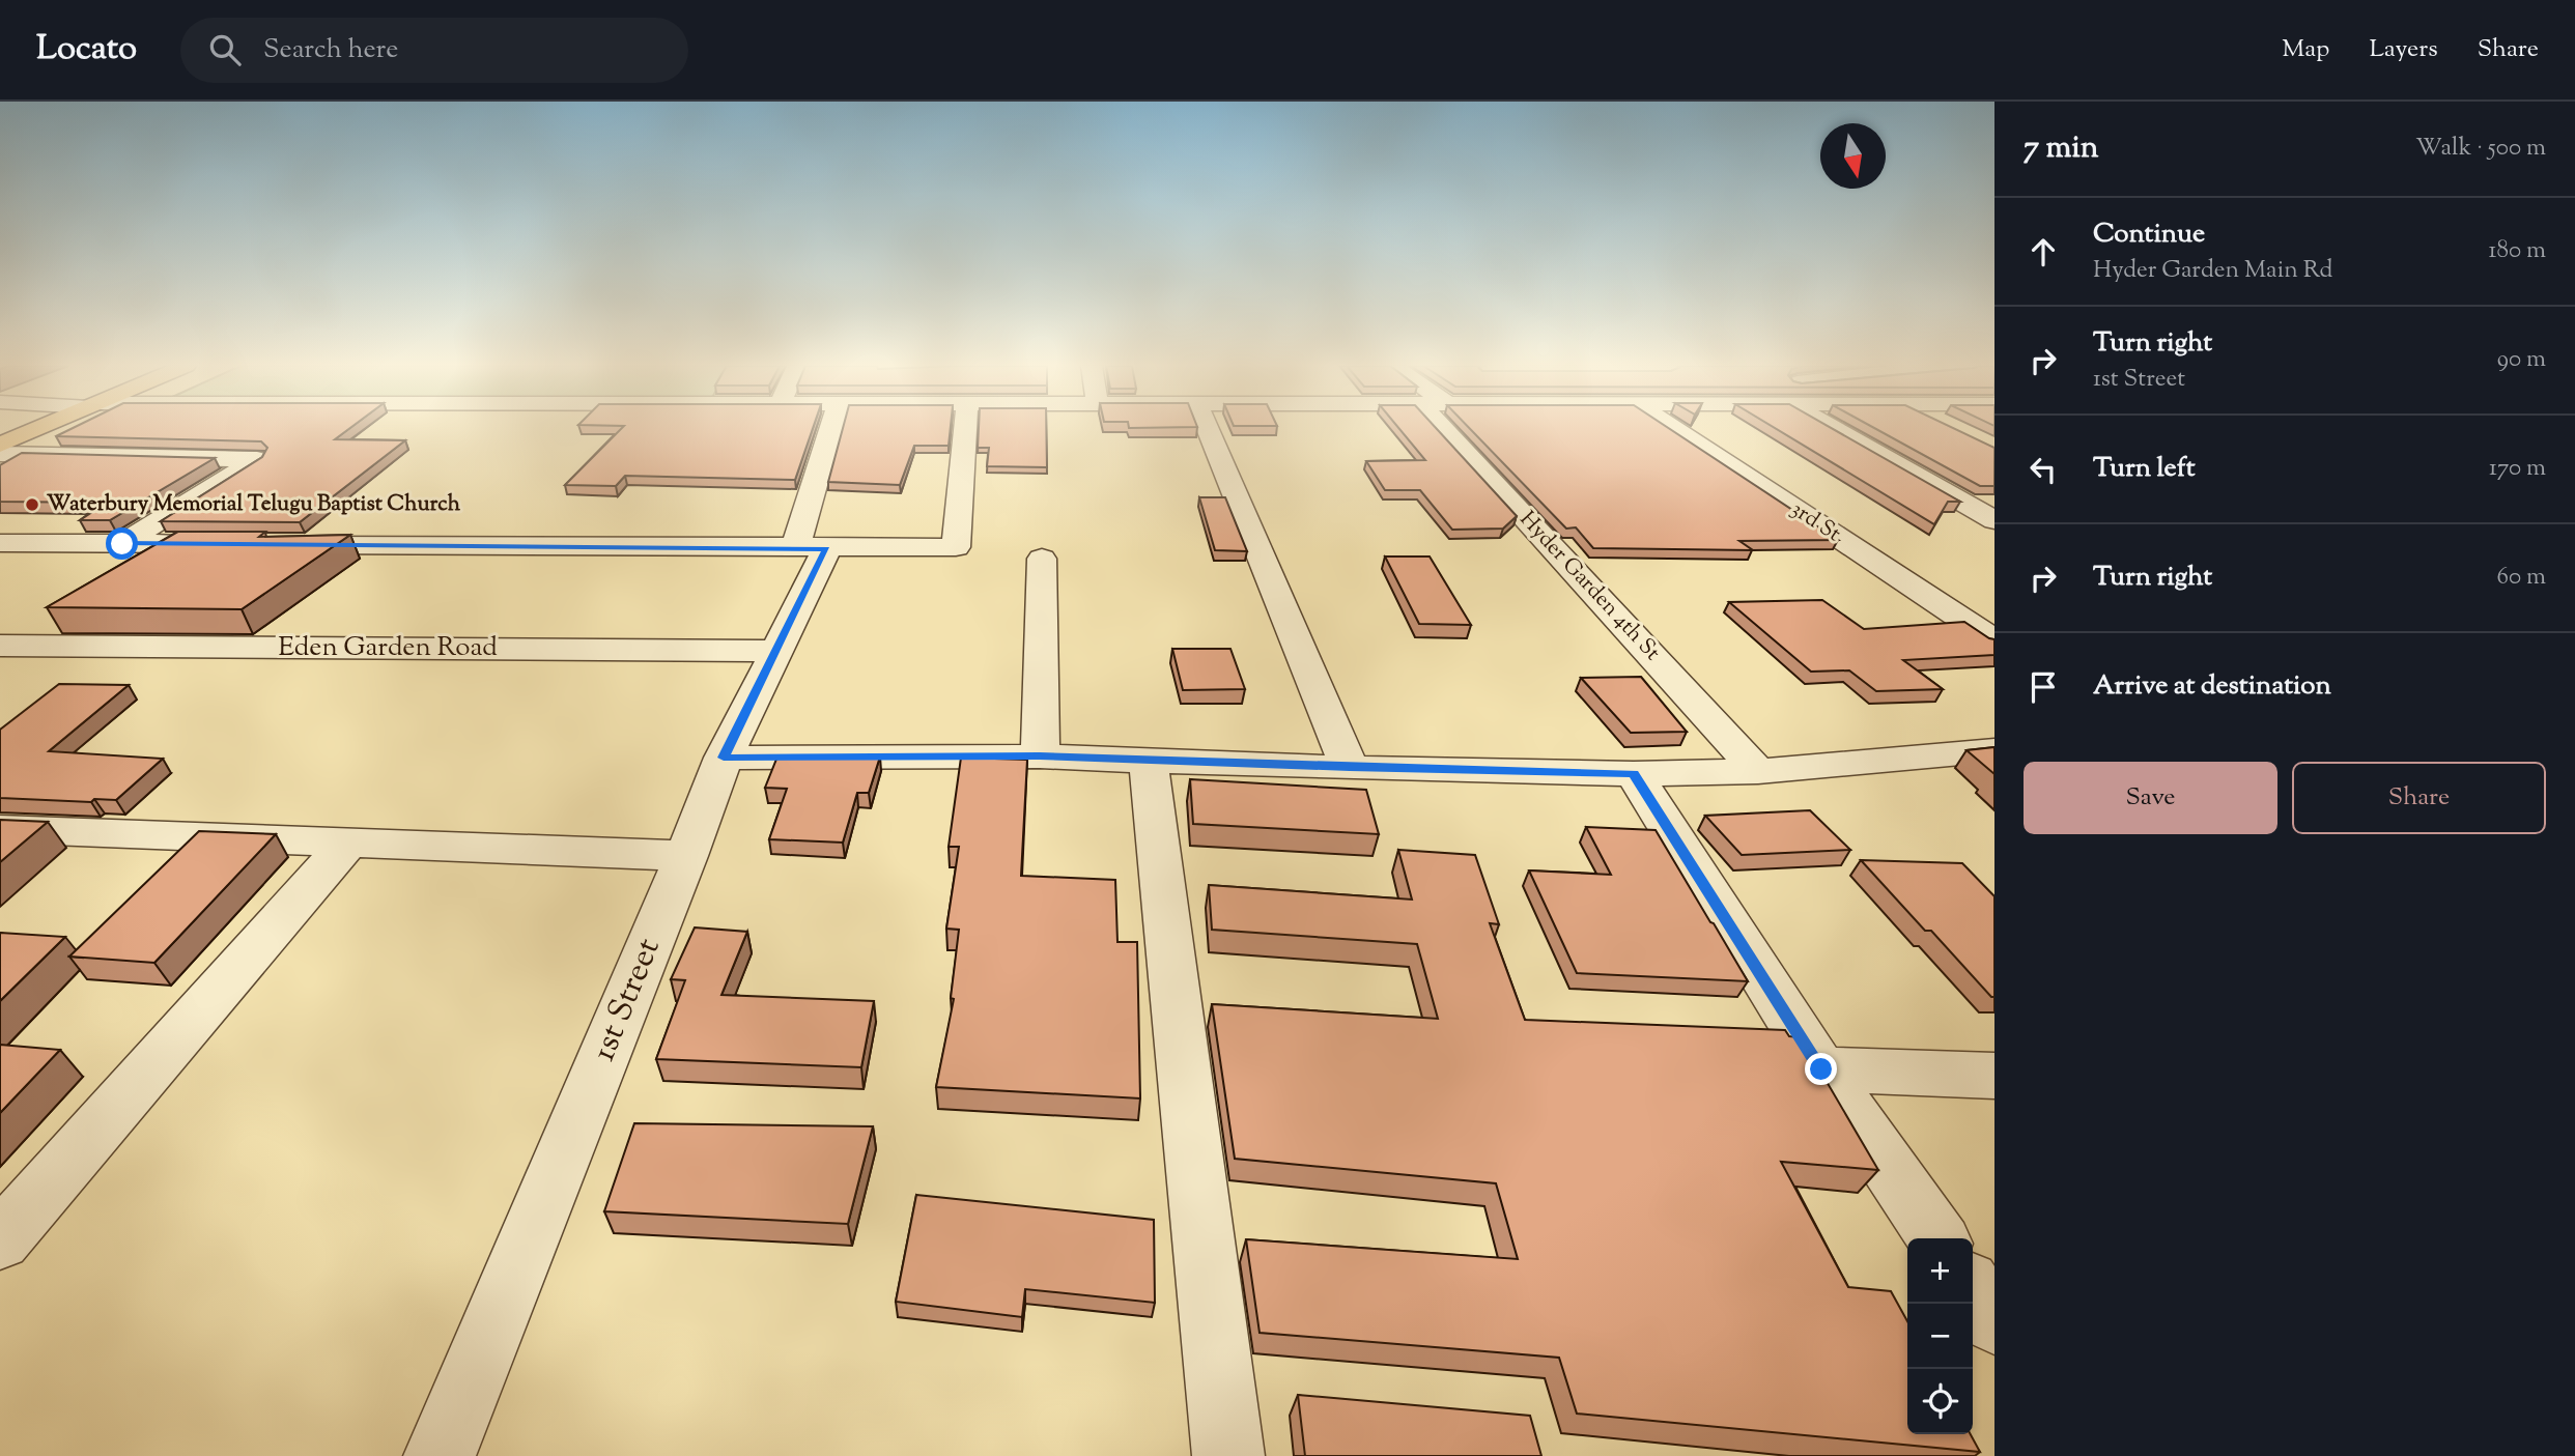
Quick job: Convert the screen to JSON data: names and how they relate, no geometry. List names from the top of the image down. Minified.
{"streets":{"street":["3rd St","Hyder Garden 4th St","Eden Garden Road","1st Street"]},"crossings":[["Eden Garden Road","1st Street"]],"places":["Waterbury Memorial Telugu Baptist Church"],"north":"bottom","page":{"header":"Locato","search":"Search here","nav":["Map","Layers","Share"],"heading":["7 min","Walk · 500 m"],"list":[["Continue","Hyder Garden Main Rd","180 m"],["Turn right","1st Street","90 m"],["Turn left","170 m"],["Turn right","60 m"],"Arrive at destination"],"buttons":["Save","Share"],"map_buttons":["+","−"]}}
